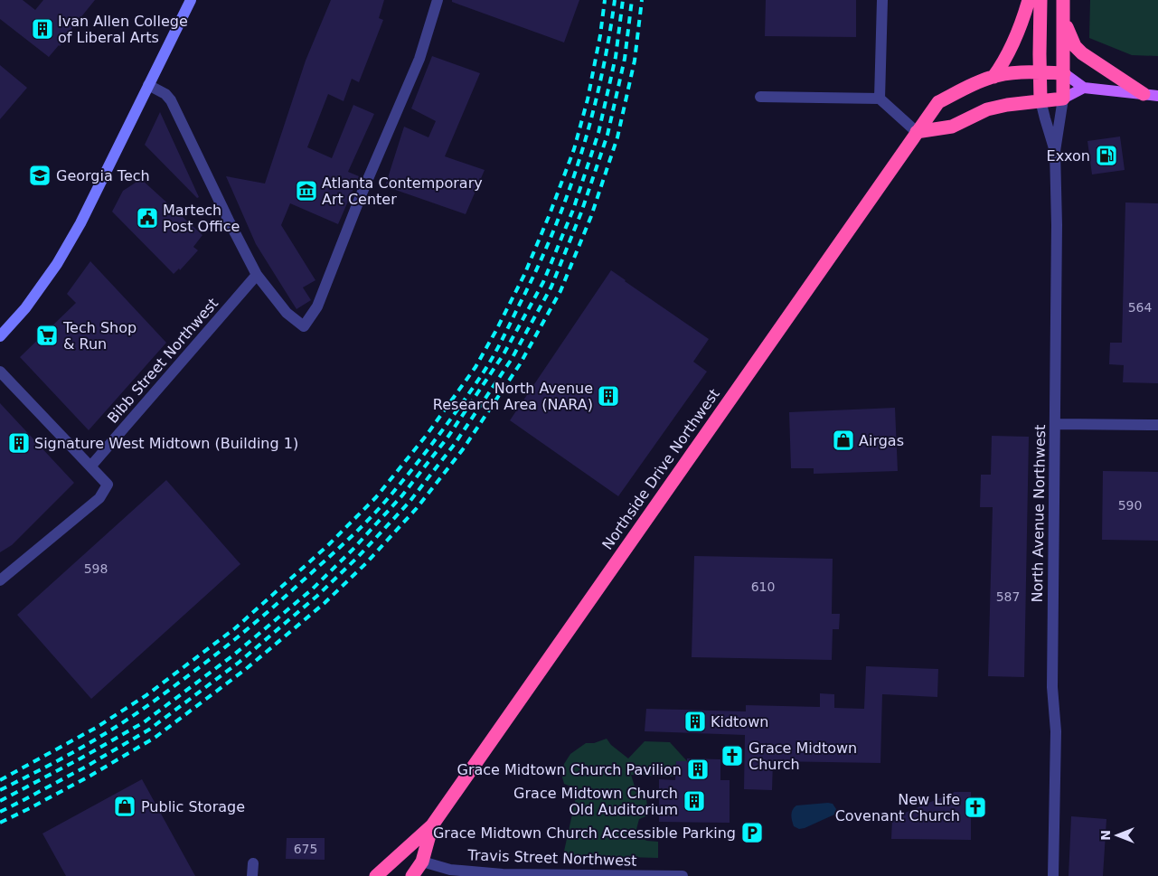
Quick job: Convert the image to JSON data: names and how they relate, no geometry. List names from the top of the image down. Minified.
{"streets":{"highway":["Northside Drive Northwest","North Avenue Northwest"],"street":["Bibb Street Northwest","Travis Street Northwest"]},"crossings":[["Northside Drive Northwest","North Avenue Northwest"],["Northside Drive Northwest","Travis Street Northwest"]],"places":{"building":["Ivan Allen College of Liberal Arts","North Avenue Research Area (NARA)","Signature West Midtown (Building 1)","Kidtown","Grace Midtown Church Pavilion","Grace Midtown Church Old Auditorium"],"fuel station":["Exxon"],"school or university":["Georgia Tech"],"museum":["Atlanta Contemporary Art Center"],"public building":["Martech Post Office"],"supermarket":["Tech Shop & Run"],"shop":["Airgas","Public Storage"],"church":["Grace Midtown Church","New Life Covenant Church"],"parking":["Grace Midtown Church Accessible Parking"]},"house_numbers":["564","590","598","610","587","675"],"north":"left"}
